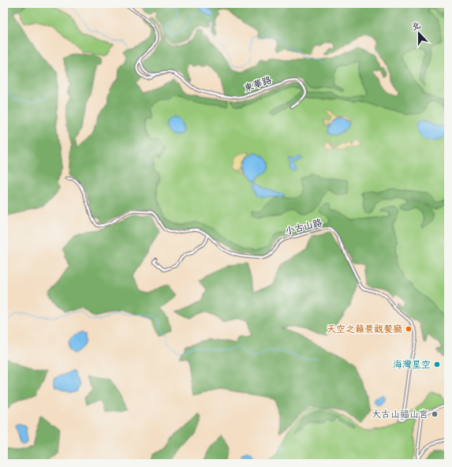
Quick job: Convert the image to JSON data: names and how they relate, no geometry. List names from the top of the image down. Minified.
{"streets":{"street":["東華路","小古山路"]},"places":["天空之籟景觀餐廳","海灣星空","大古山福山宮"],"north":"top"}
